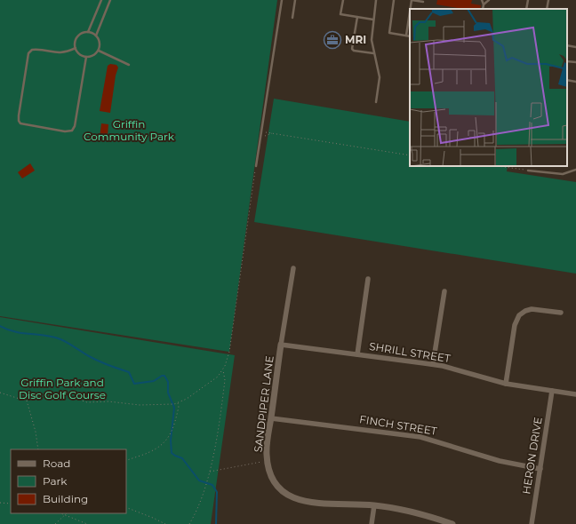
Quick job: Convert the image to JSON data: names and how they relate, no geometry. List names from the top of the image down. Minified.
{"streets":{"street":["SHRILL STREET","SANDPIPER LANE","FINCH STREET","HERON DRIVE"]},"crossings":[["SHRILL STREET","SANDPIPER LANE"],["SHRILL STREET","HERON DRIVE"],["SANDPIPER LANE","FINCH STREET"],["FINCH STREET","HERON DRIVE"]],"parks":["Griffin Community Park","Griffin Park and Disc Golf Course"],"places":{"office":["MRI"]},"legend":["Road","Park","Building"]}
